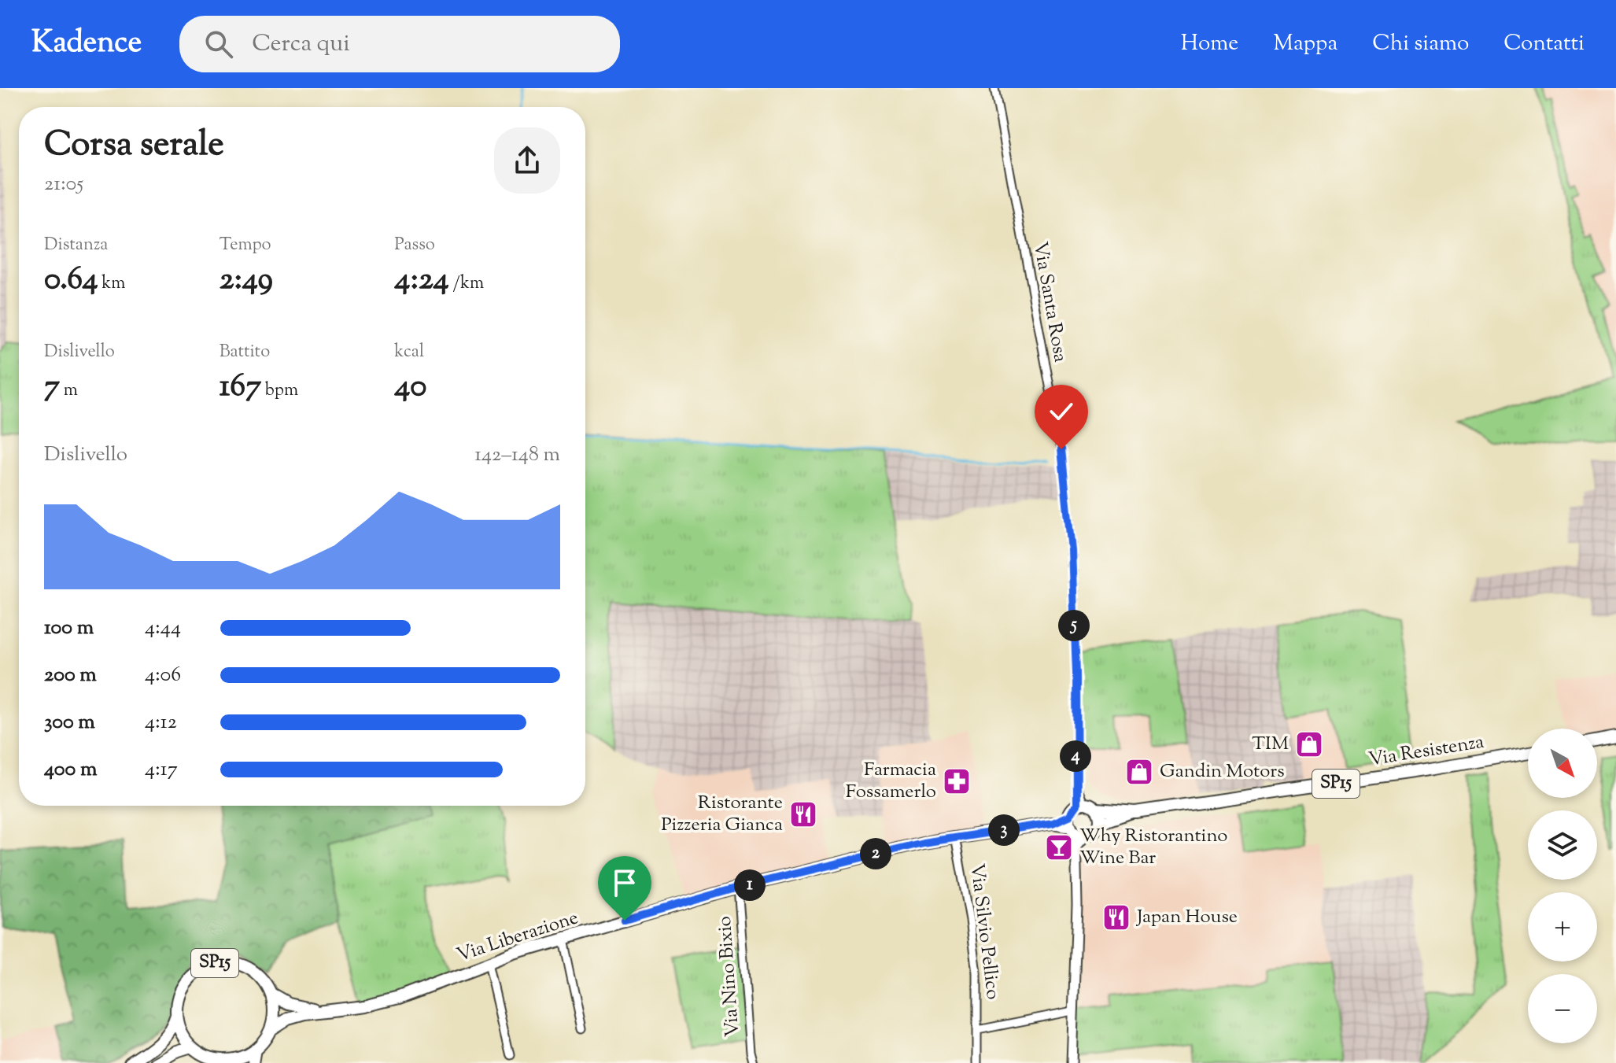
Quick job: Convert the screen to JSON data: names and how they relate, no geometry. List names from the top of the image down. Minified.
{"streets":{"main road":["Via Resistenza","SP15","Via Liberazione"],"street":["Via Santa Rosa","Via Silvio Pellico","Via Nino Bixio"]},"crossings":[["Via Santa Rosa","SP15"],["Via Resistenza","SP15"],["Via Resistenza","Via Liberazione"],["SP15","Via Liberazione"],["Via Silvio Pellico","Via Liberazione"],["Via Liberazione","Via Nino Bixio"]],"places":{"shop":["TIM","Gandin Motors"],"pharmacy":["Farmacia Fossamerlo"],"restaurant":["Ristorante Pizzeria Gianca","Japan House"],"bar":["Why Ristorantino Wine Bar"]},"north":"bottom right","page":{"header":"Kadence","search":"Cerca qui","nav":["Home","Mappa","Chi siamo","Contatti"],"heading":["Corsa serale","21:05"],"stats":[["Distanza","0.64 km"],["Tempo","2:49"],["Passo","4:24 /km"],["Dislivello","7 m"],["Battito","167 bpm"],["kcal","40"]],"chart":["Dislivello","142–148 m"],"list":[{"name":"100 m","note":"4:44"},{"name":"200 m","note":"4:06"},{"name":"300 m","note":"4:12"},{"name":"400 m","note":"4:17"}],"pins":["5","4","3","2","1"],"map_buttons":["+","−"]}}
